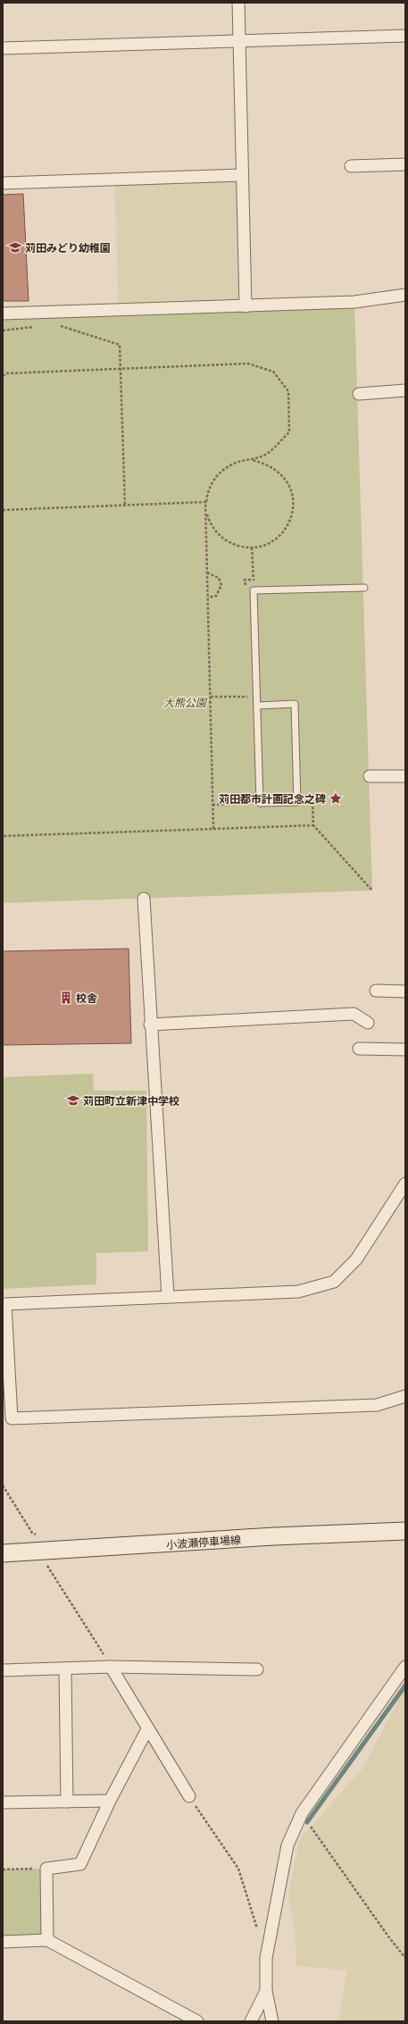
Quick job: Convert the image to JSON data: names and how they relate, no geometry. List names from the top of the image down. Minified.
{"streets":{"main road":["小波瀬停車場線"]},"parks":["大熊公園"],"places":{"school or university":["苅田みどり幼稚園","苅田町立新津中学校"],"place":["苅田都市計画記念之碑"],"building":["校舎"]}}
